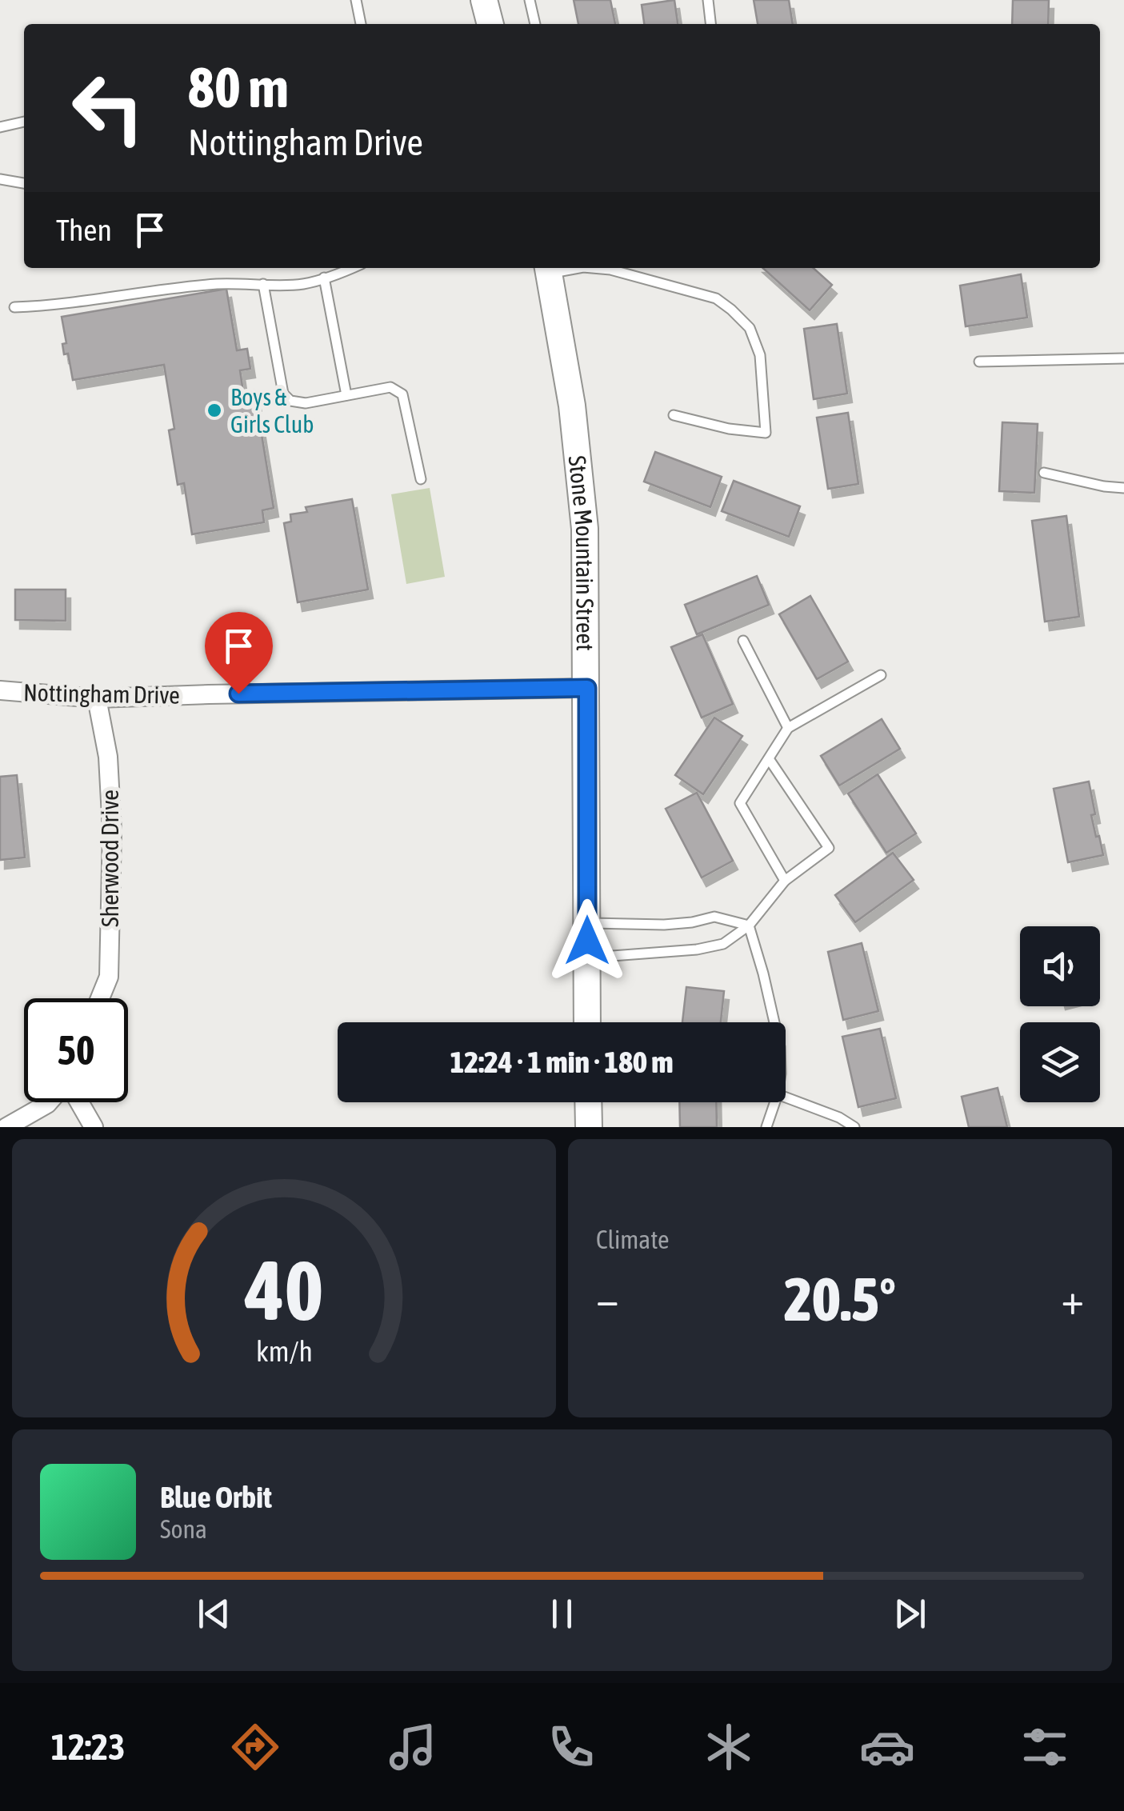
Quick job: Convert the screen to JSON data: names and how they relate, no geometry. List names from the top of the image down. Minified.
{"streets":{"main road":["Stone Mountain Street"],"street":["Nottingham Drive","Sherwood Drive"]},"crossings":[["Stone Mountain Street","Nottingham Drive"],["Nottingham Drive","Sherwood Drive"]],"places":["Boys & Girls Club"],"page":{"turn":["80 m","Nottingham Drive"],"then":"Then","limit":"50","trip":"12:24 · 1 min · 180 m","tile":"Climate","heat":["−","20.5°","+"],"song":["Blue Orbit","Sona"],"tabs":"12:23","gauge":["40","km/h"]}}
